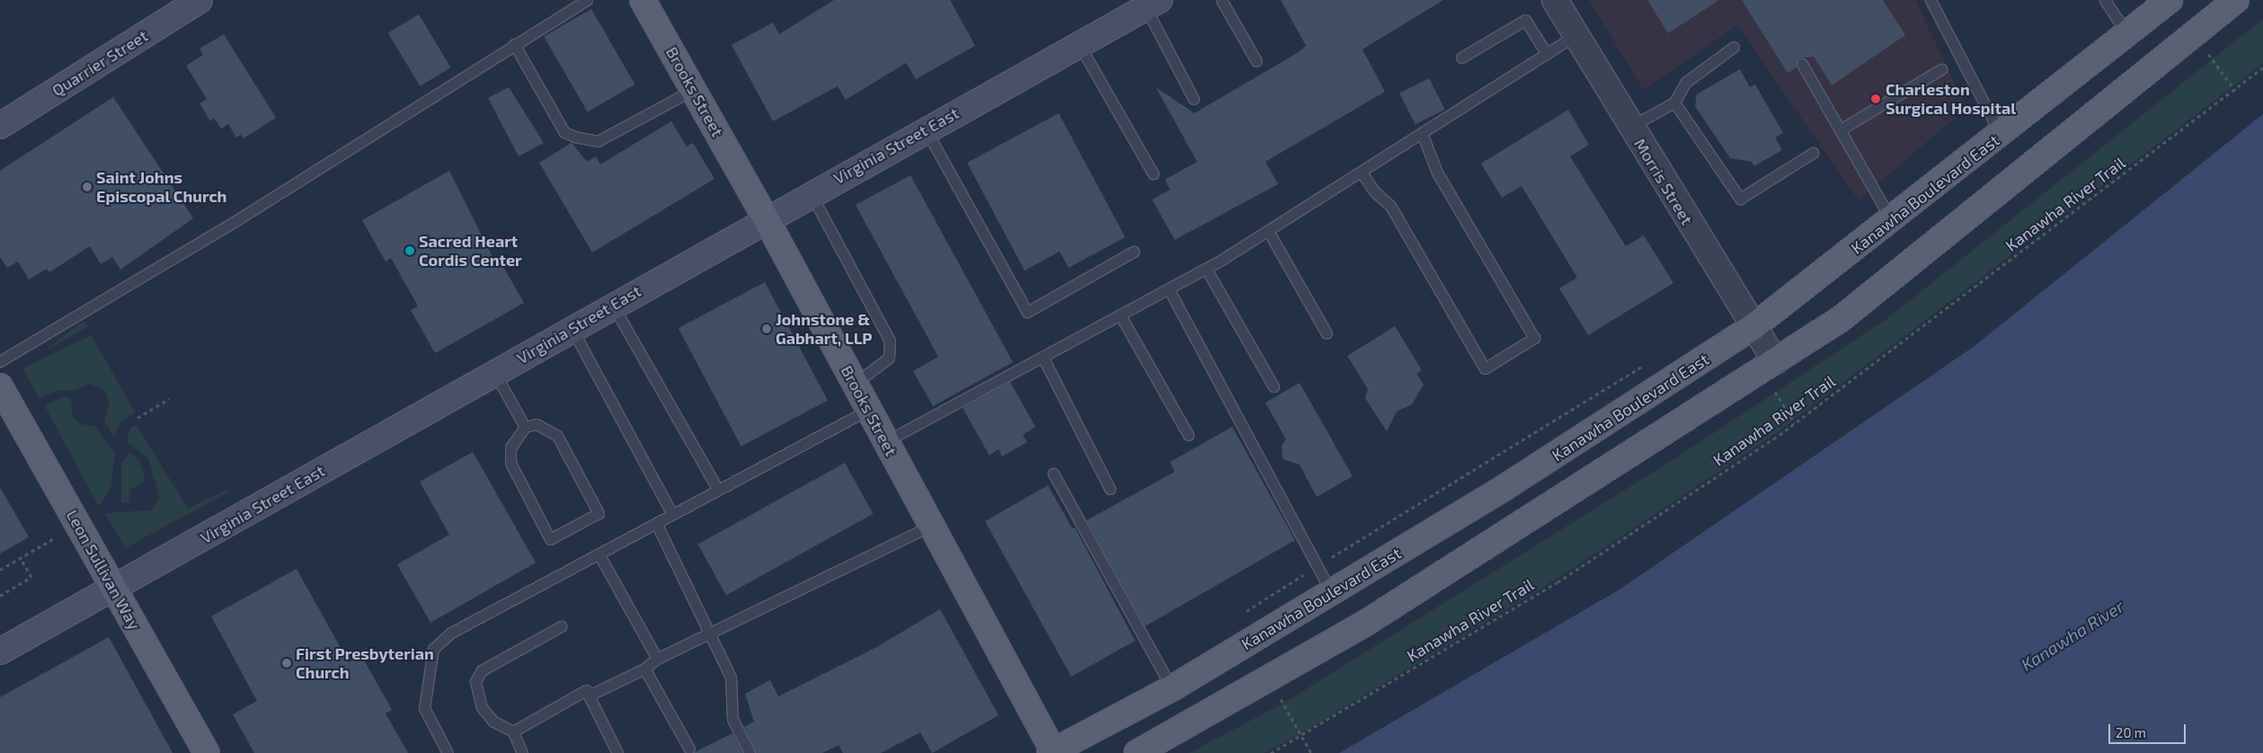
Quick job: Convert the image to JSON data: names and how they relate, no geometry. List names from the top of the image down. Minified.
{"streets":{"main road":["Quarrier Street","Brooks Street","Virginia Street East","Kanawha Boulevard East","Leon Sullivan Way"],"street":["Morris Street"],"path":["Kanawha River Trail"]},"crossings":[["Brooks Street","Virginia Street East"],["Brooks Street","Kanawha Boulevard East"],["Virginia Street East","Leon Sullivan Way"],["Morris Street","Kanawha Boulevard East"]],"water":["Kanawha River"],"places":["Charleston Surgical Hospital","Saint Johns Episcopal Church","Sacred Heart Cordis Center","Johnstone & Gabhart, LLP","First Presbyterian Church"],"scale_bar":"20 m"}
